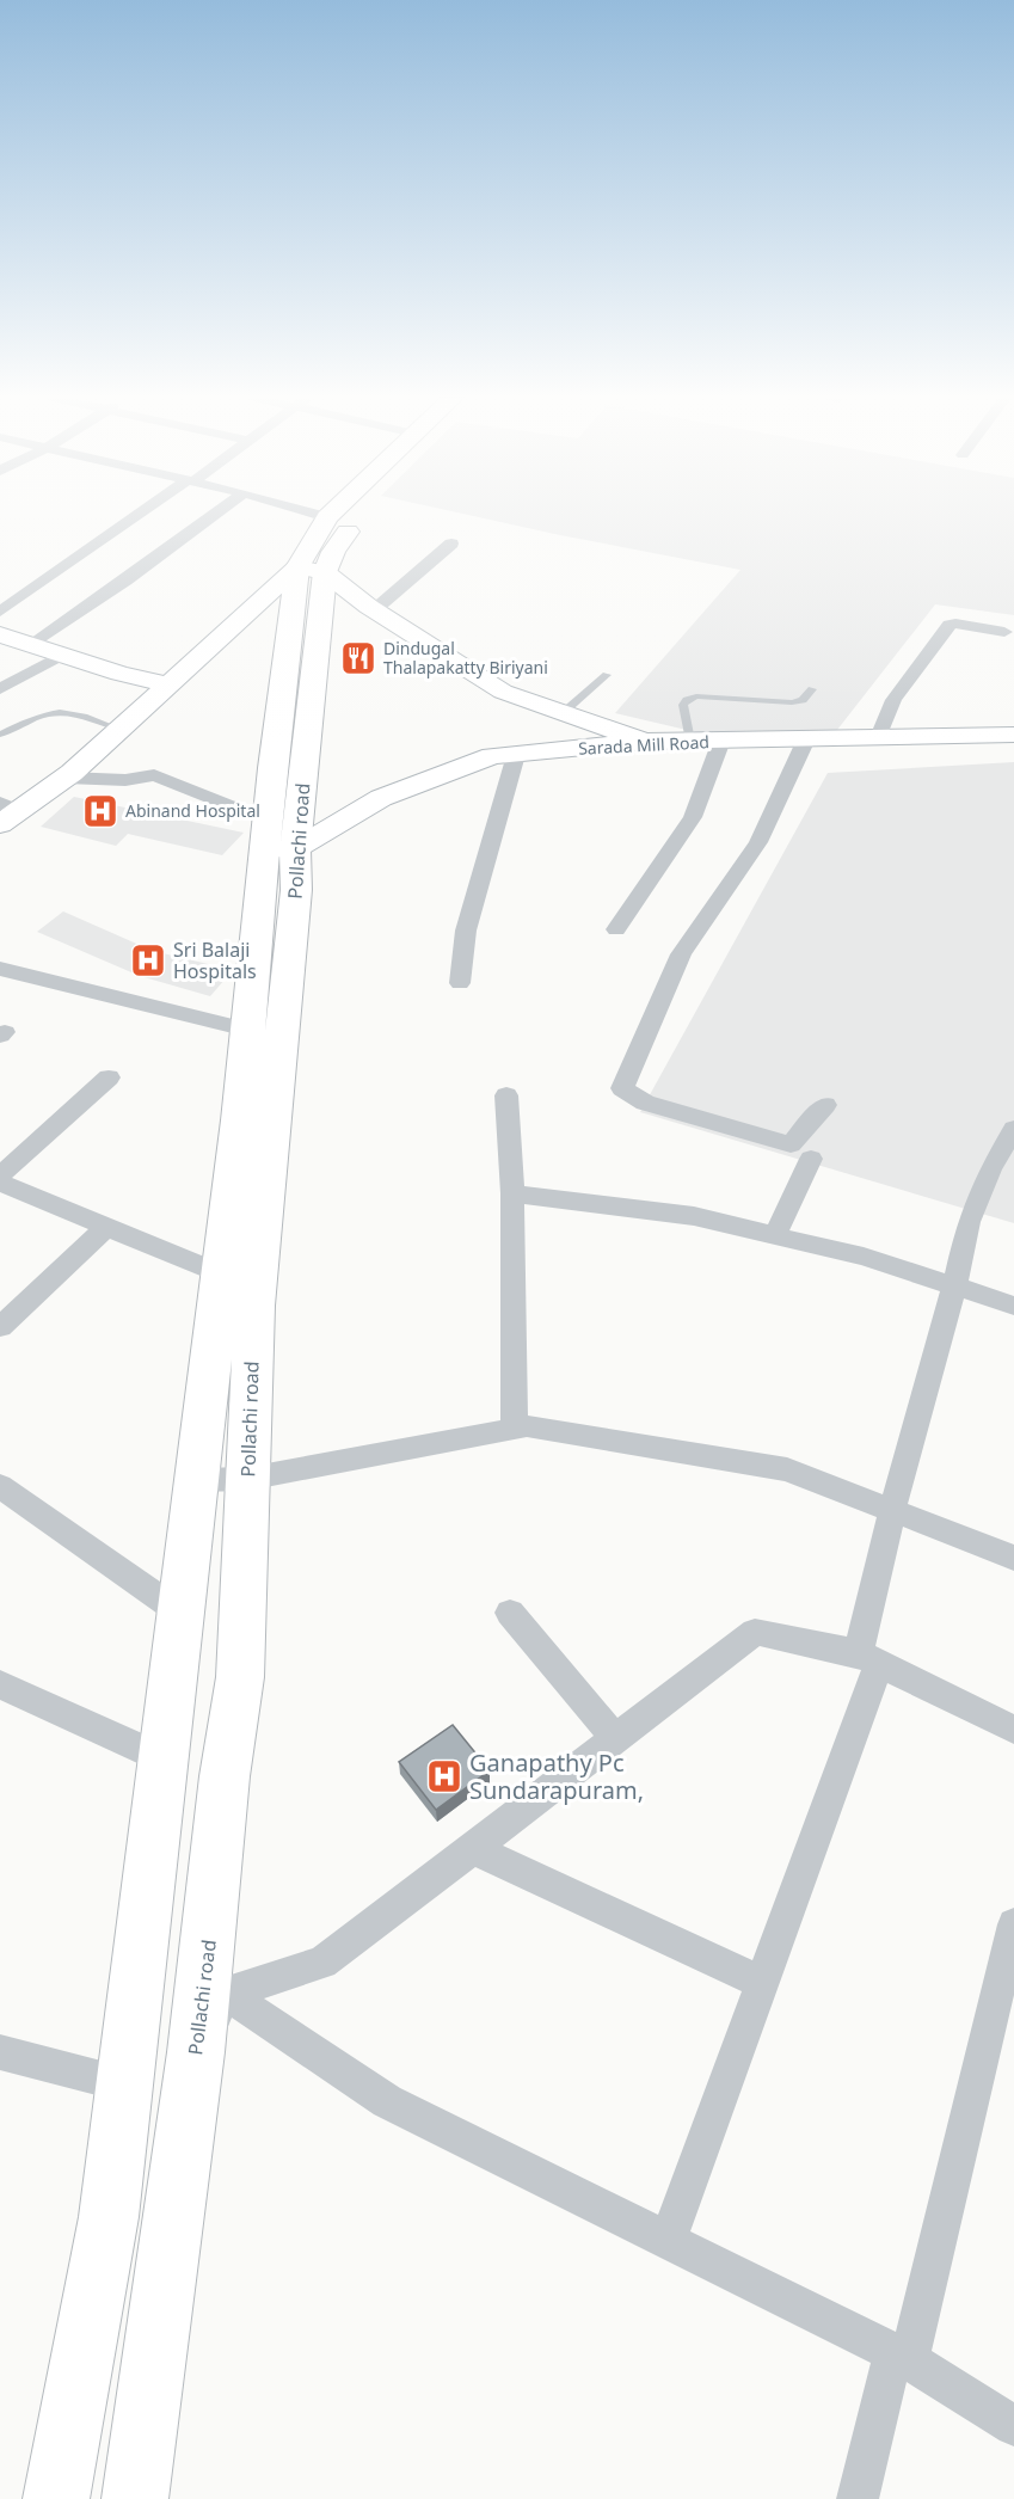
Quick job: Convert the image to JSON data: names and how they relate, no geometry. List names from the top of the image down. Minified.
{"streets":{"highway":["Pollachi road"],"main road":["Sarada Mill Road"]},"crossings":[["Sarada Mill Road","Pollachi road"]],"places":{"restaurant":["Dindugal Thalapakatty Biriyani"],"hospital":["Abinand Hospital","Sri Balaji Hospitals","Ganapathy Pc Sundarapuram,"]}}
